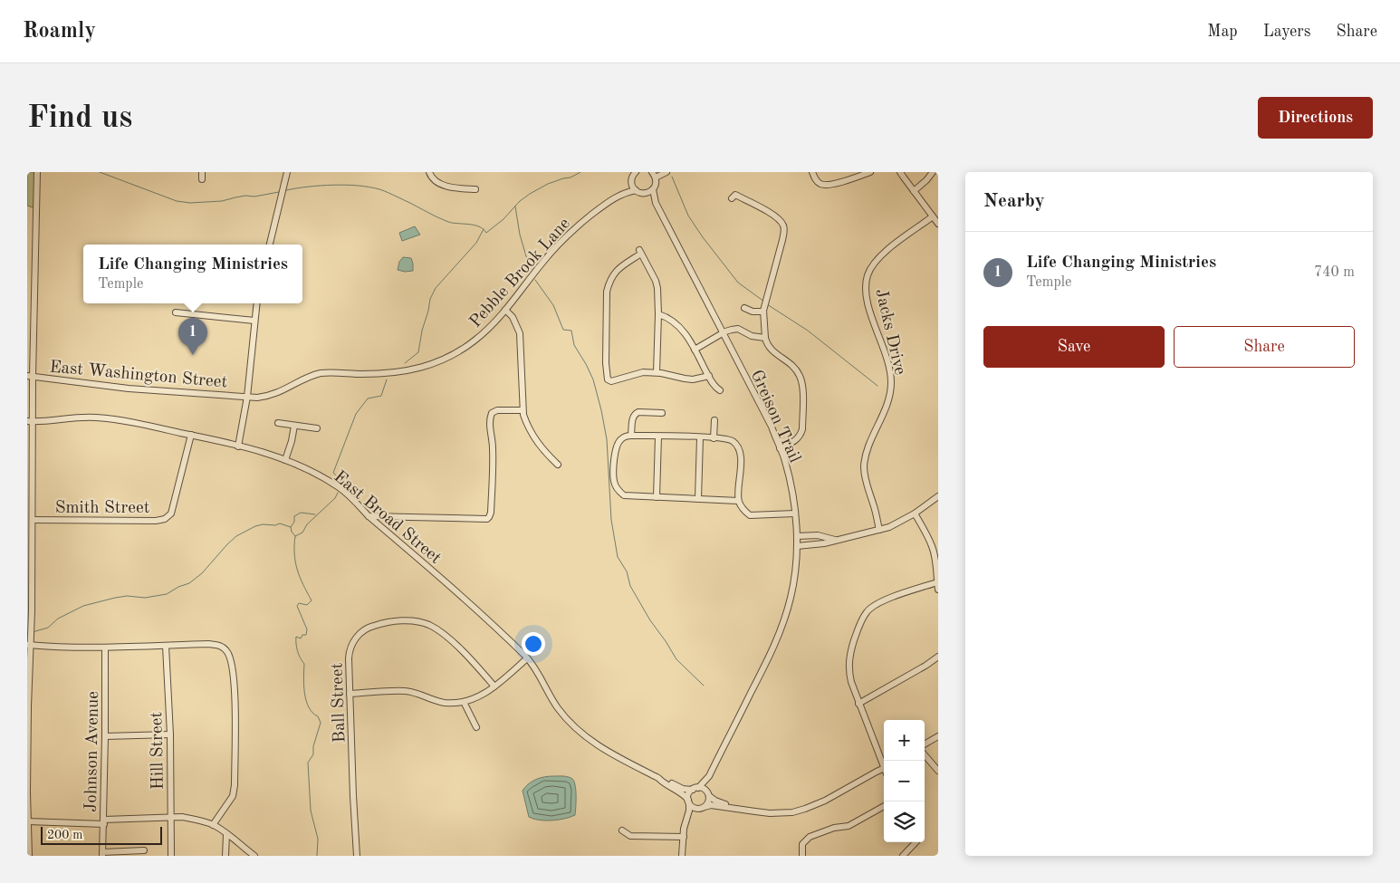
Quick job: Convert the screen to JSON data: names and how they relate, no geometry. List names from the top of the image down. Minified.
{"streets":{"street":["Pebble Brook Lane","Jacks Drive","East Washington Street","Greison Trail","Smith Street","East Broad Street","Ball Street","Hill Street","Johnson Avenue"]},"crossings":[["Pebble Brook Lane","East Washington Street"],["Greison Trail","East Broad Street"],["Smith Street","East Broad Street"]],"scale_bar":"200 m","page":{"header":"Roamly","nav":["Map","Layers","Share"],"buttons":["Directions",["Save","Share"]],"title":"Find us","heading":"Nearby","list":[{"mark":"1","name":"Life Changing Ministries","note":"Temple","value":"740 m"}],"popup":["Life Changing Ministries","Temple"],"pins":"1","map_buttons":["+","−"],"scale":"200 m"}}
